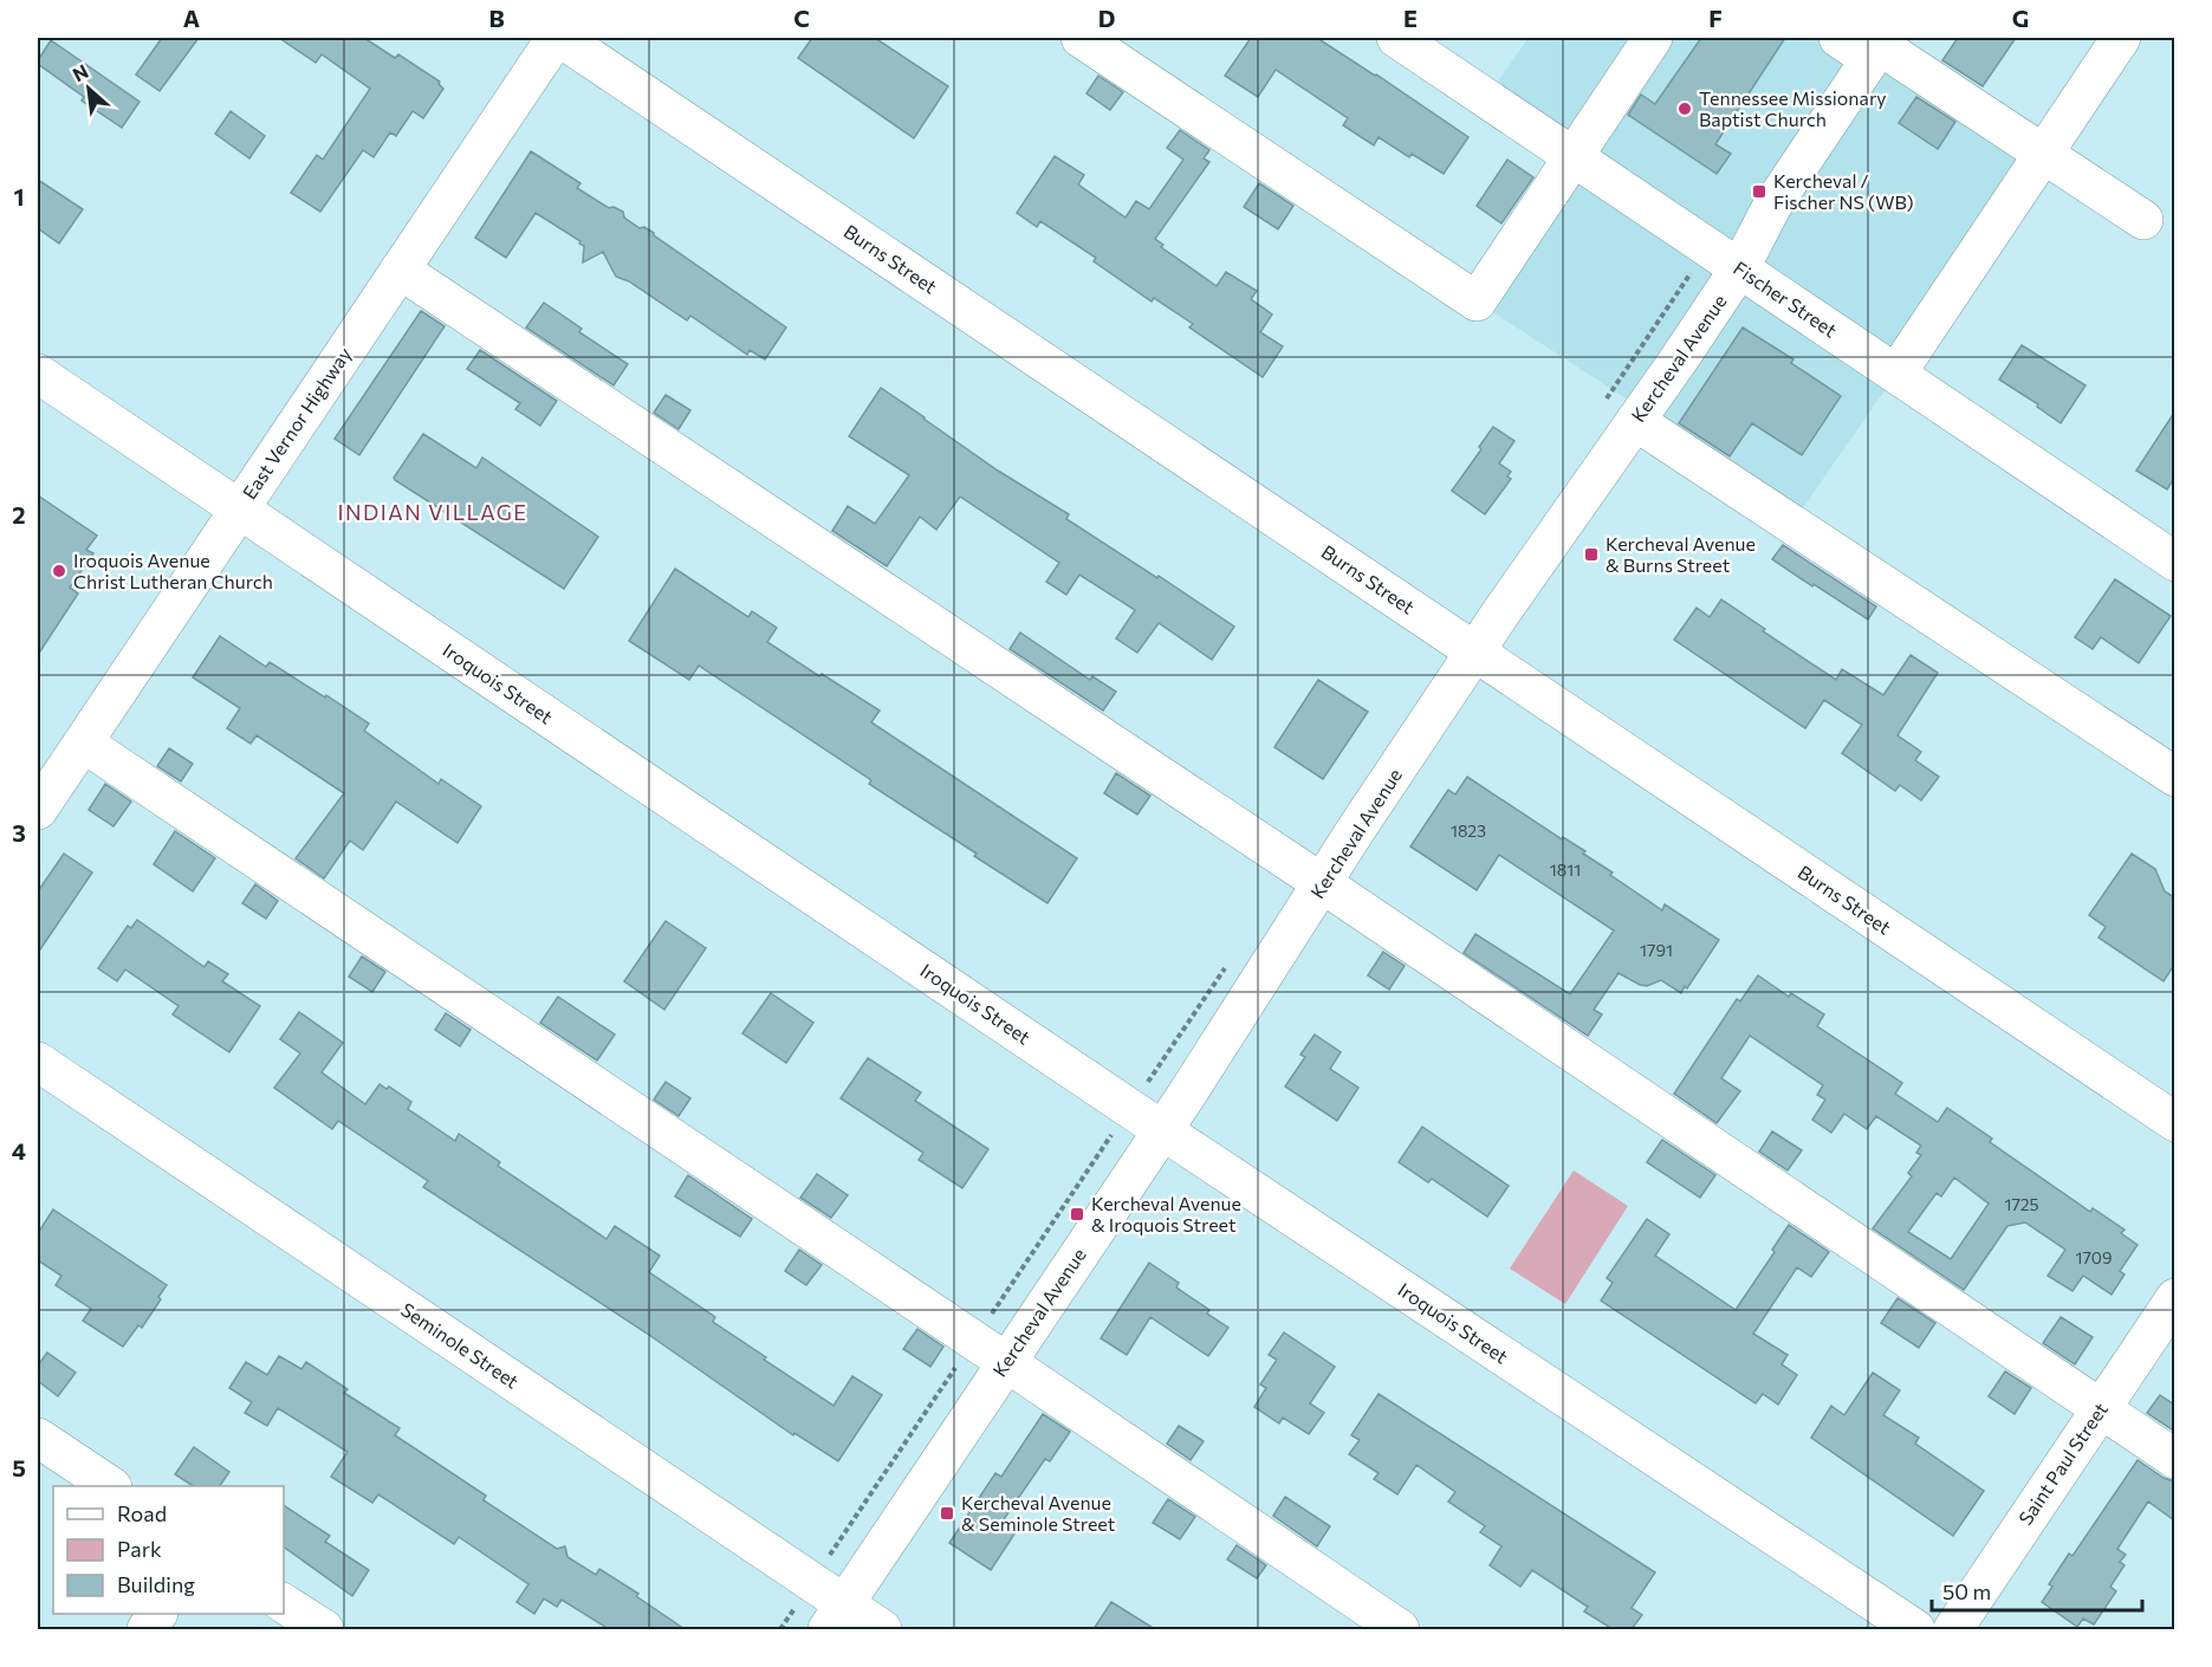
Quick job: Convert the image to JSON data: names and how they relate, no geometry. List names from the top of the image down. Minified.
{"streets":{"street":["Burns Street","Fischer Street","Kercheval Avenue","East Vernor Highway","Iroquois Street","Seminole Street","Saint Paul Street"]},"crossings":[["Burns Street","Kercheval Avenue"],["Burns Street","East Vernor Highway"],["Fischer Street","Kercheval Avenue"],["Kercheval Avenue","Iroquois Street"],["Kercheval Avenue","Seminole Street"],["East Vernor Highway","Iroquois Street"]],"districts":["INDIAN VILLAGE"],"places":{"other":["Tennessee Missionary Baptist Church","Iroquois Avenue Christ Lutheran Church"],"transit":["Kercheval / Fischer NS (WB)","Kercheval Avenue & Burns Street","Kercheval Avenue & Iroquois Street","Kercheval Avenue & Seminole Street"]},"house_numbers":["1823","1811","1791","1725","1709"],"legend":["Road","Park","Building"],"scale_bar":"50 m","north":"top left","grid":{"columns":["A","B","C","D","E","F","G"],"rows":["1","2","3","4","5"]}}
